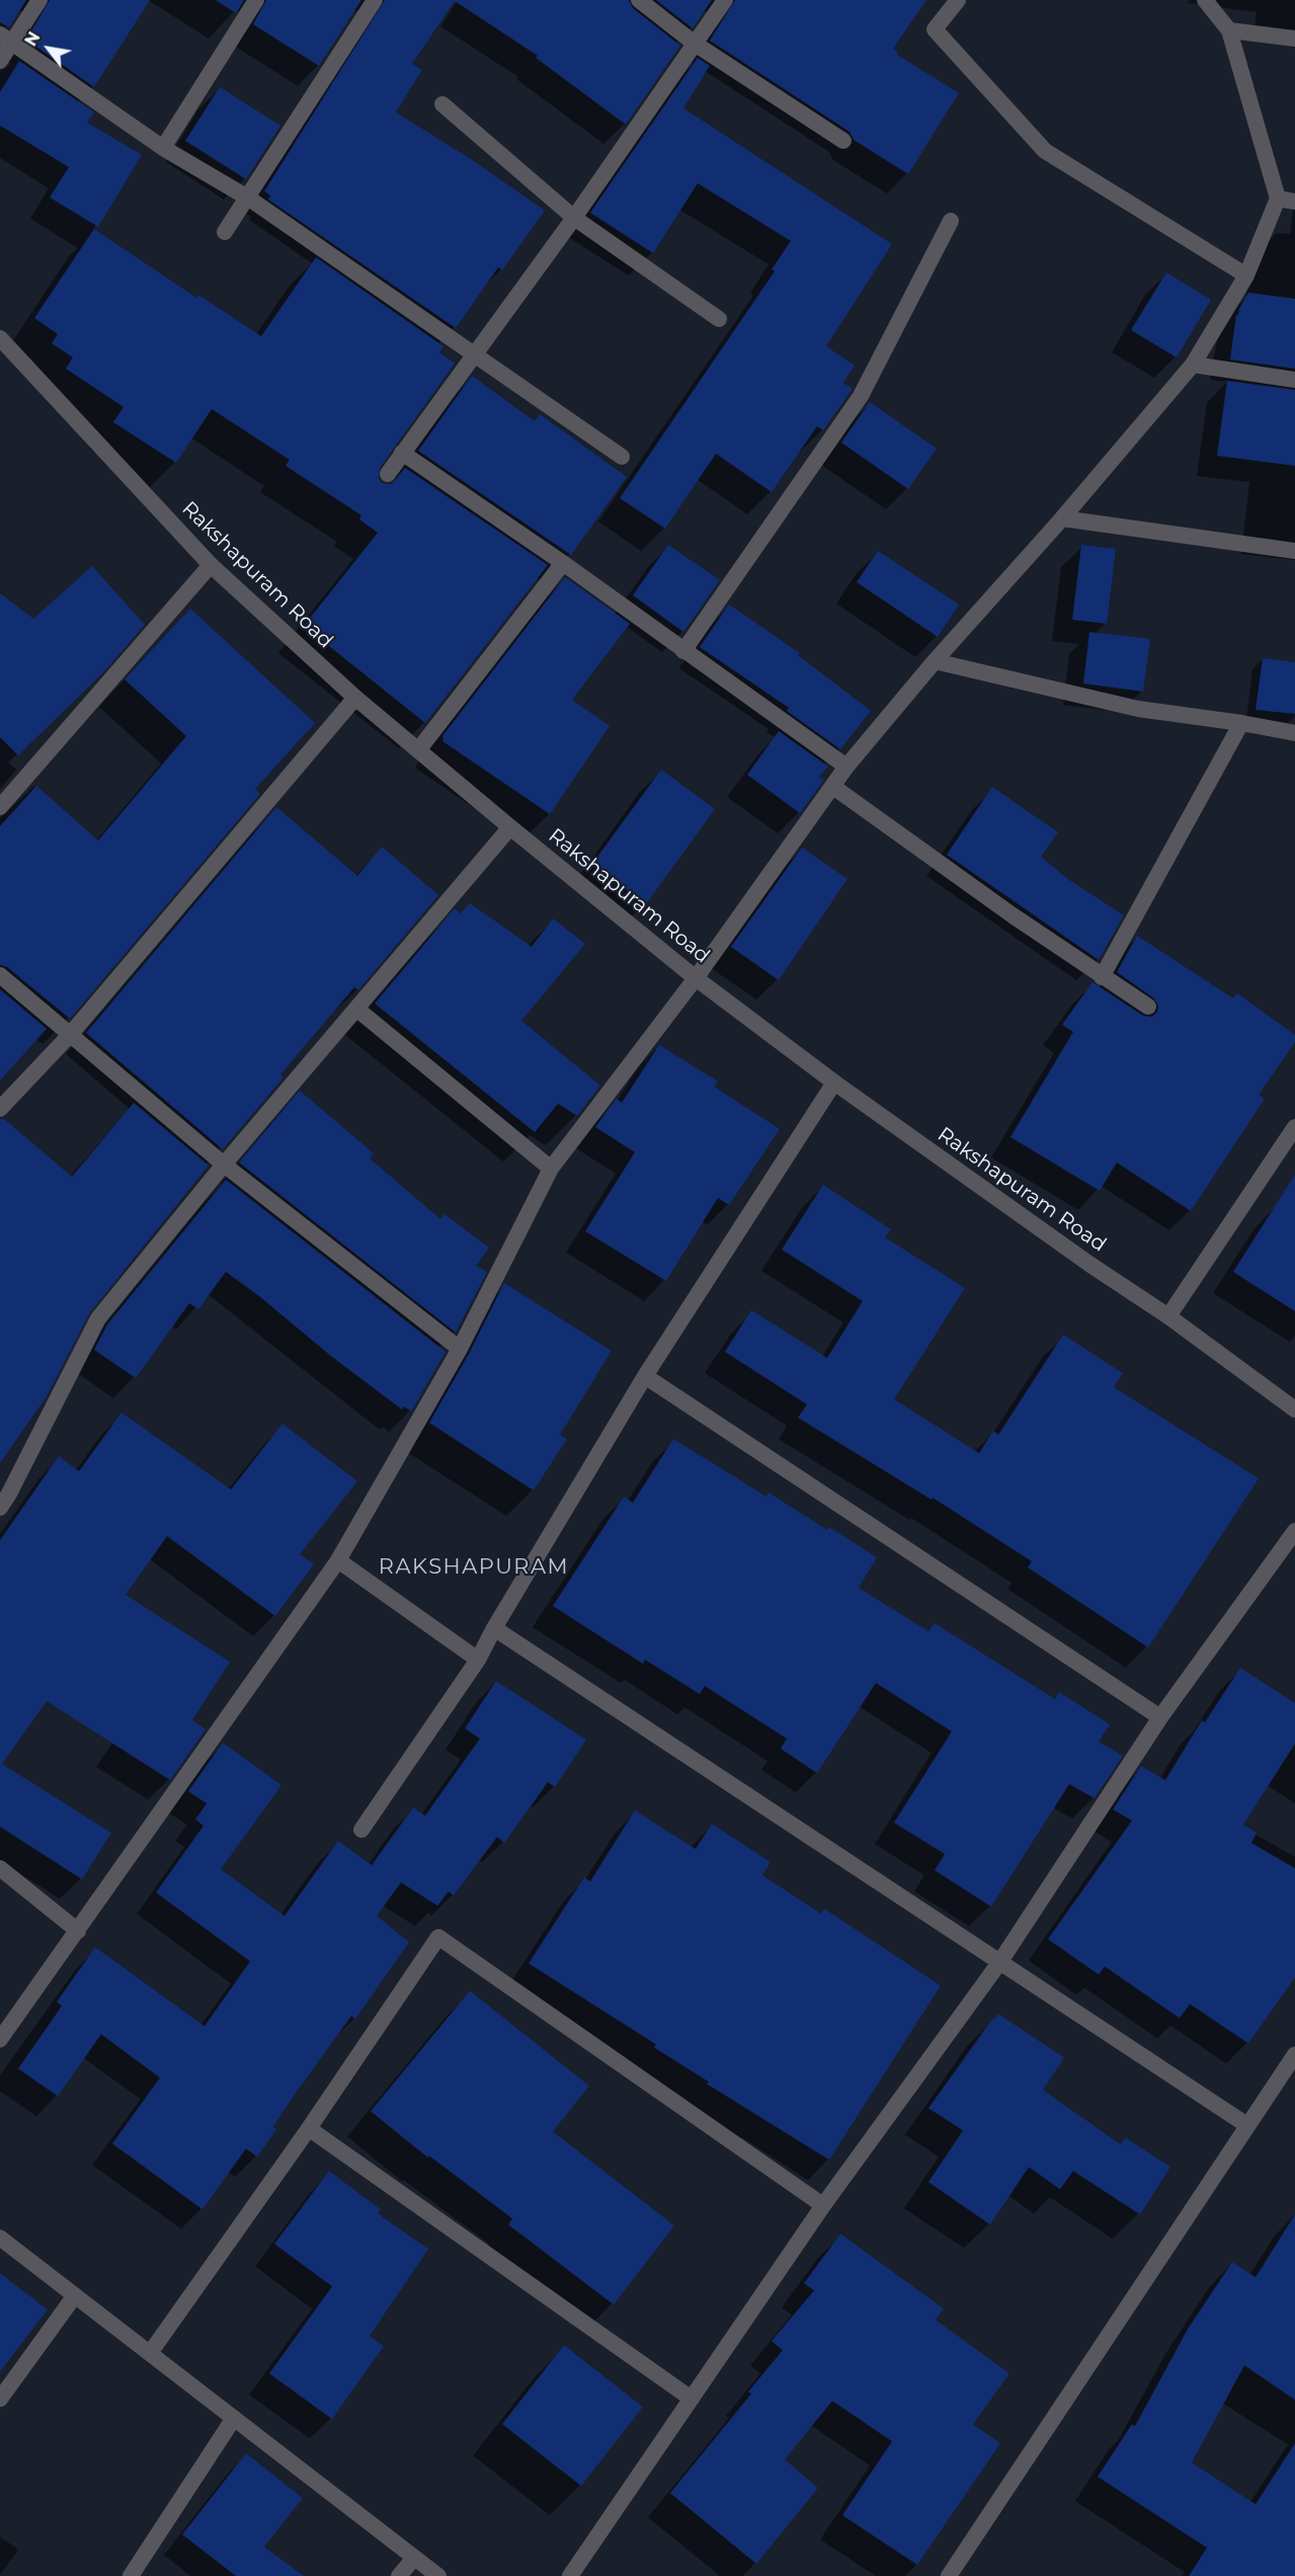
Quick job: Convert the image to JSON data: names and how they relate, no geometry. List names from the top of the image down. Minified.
{"streets":{"street":["Rakshapuram Road"]},"districts":["RAKSHAPURAM"],"north":"top left"}
